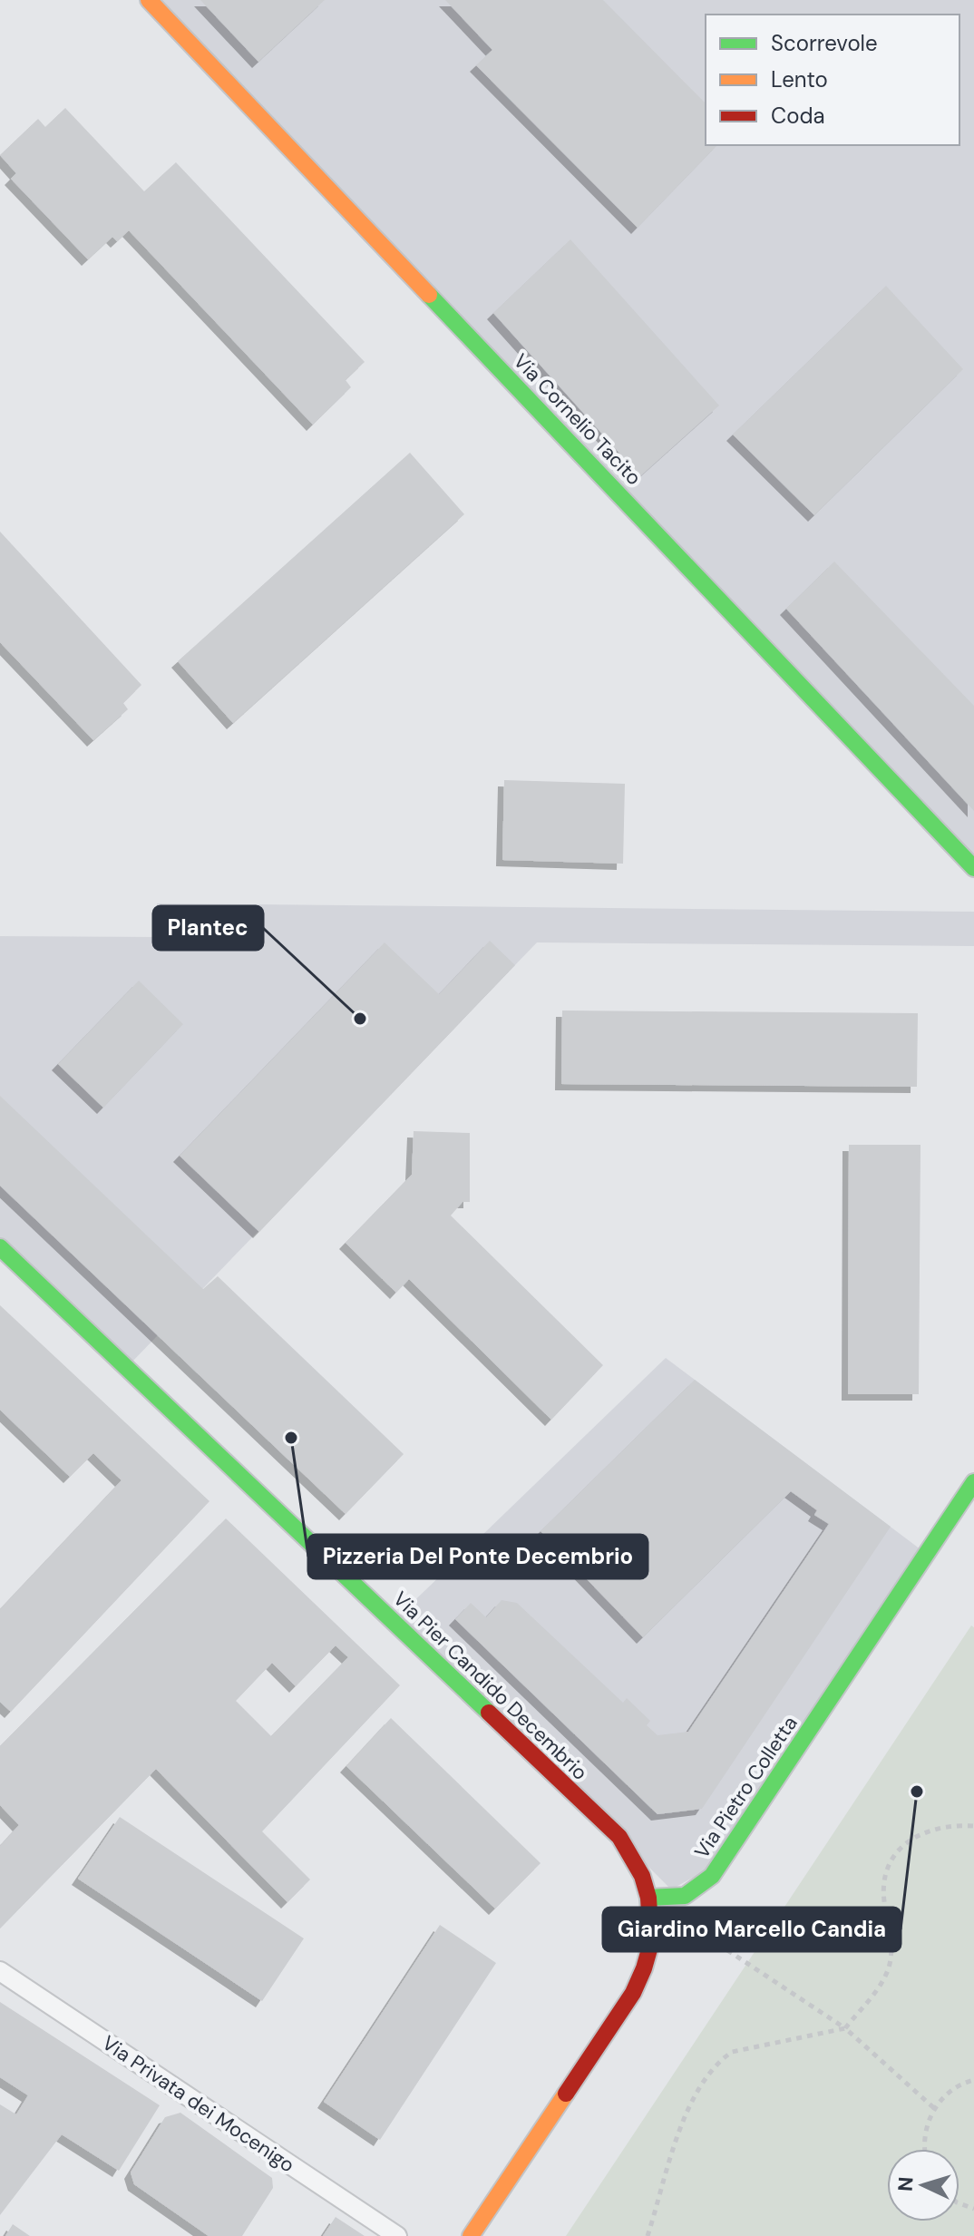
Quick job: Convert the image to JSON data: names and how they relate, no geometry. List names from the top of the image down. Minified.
{"streets":{"street":["Via Cornelio Tacito","Via Pier Candido Decembrio","Via Pietro Colletta"],"lane":["Via Privata dei Mocenigo"]},"crossings":[["Via Pier Candido Decembrio","Via Pietro Colletta"]],"places":["Plantec","Pizzeria Del Ponte Decembrio","Giardino Marcello Candia"],"legend":["Scorrevole","Lento","Coda"],"north":"left"}
